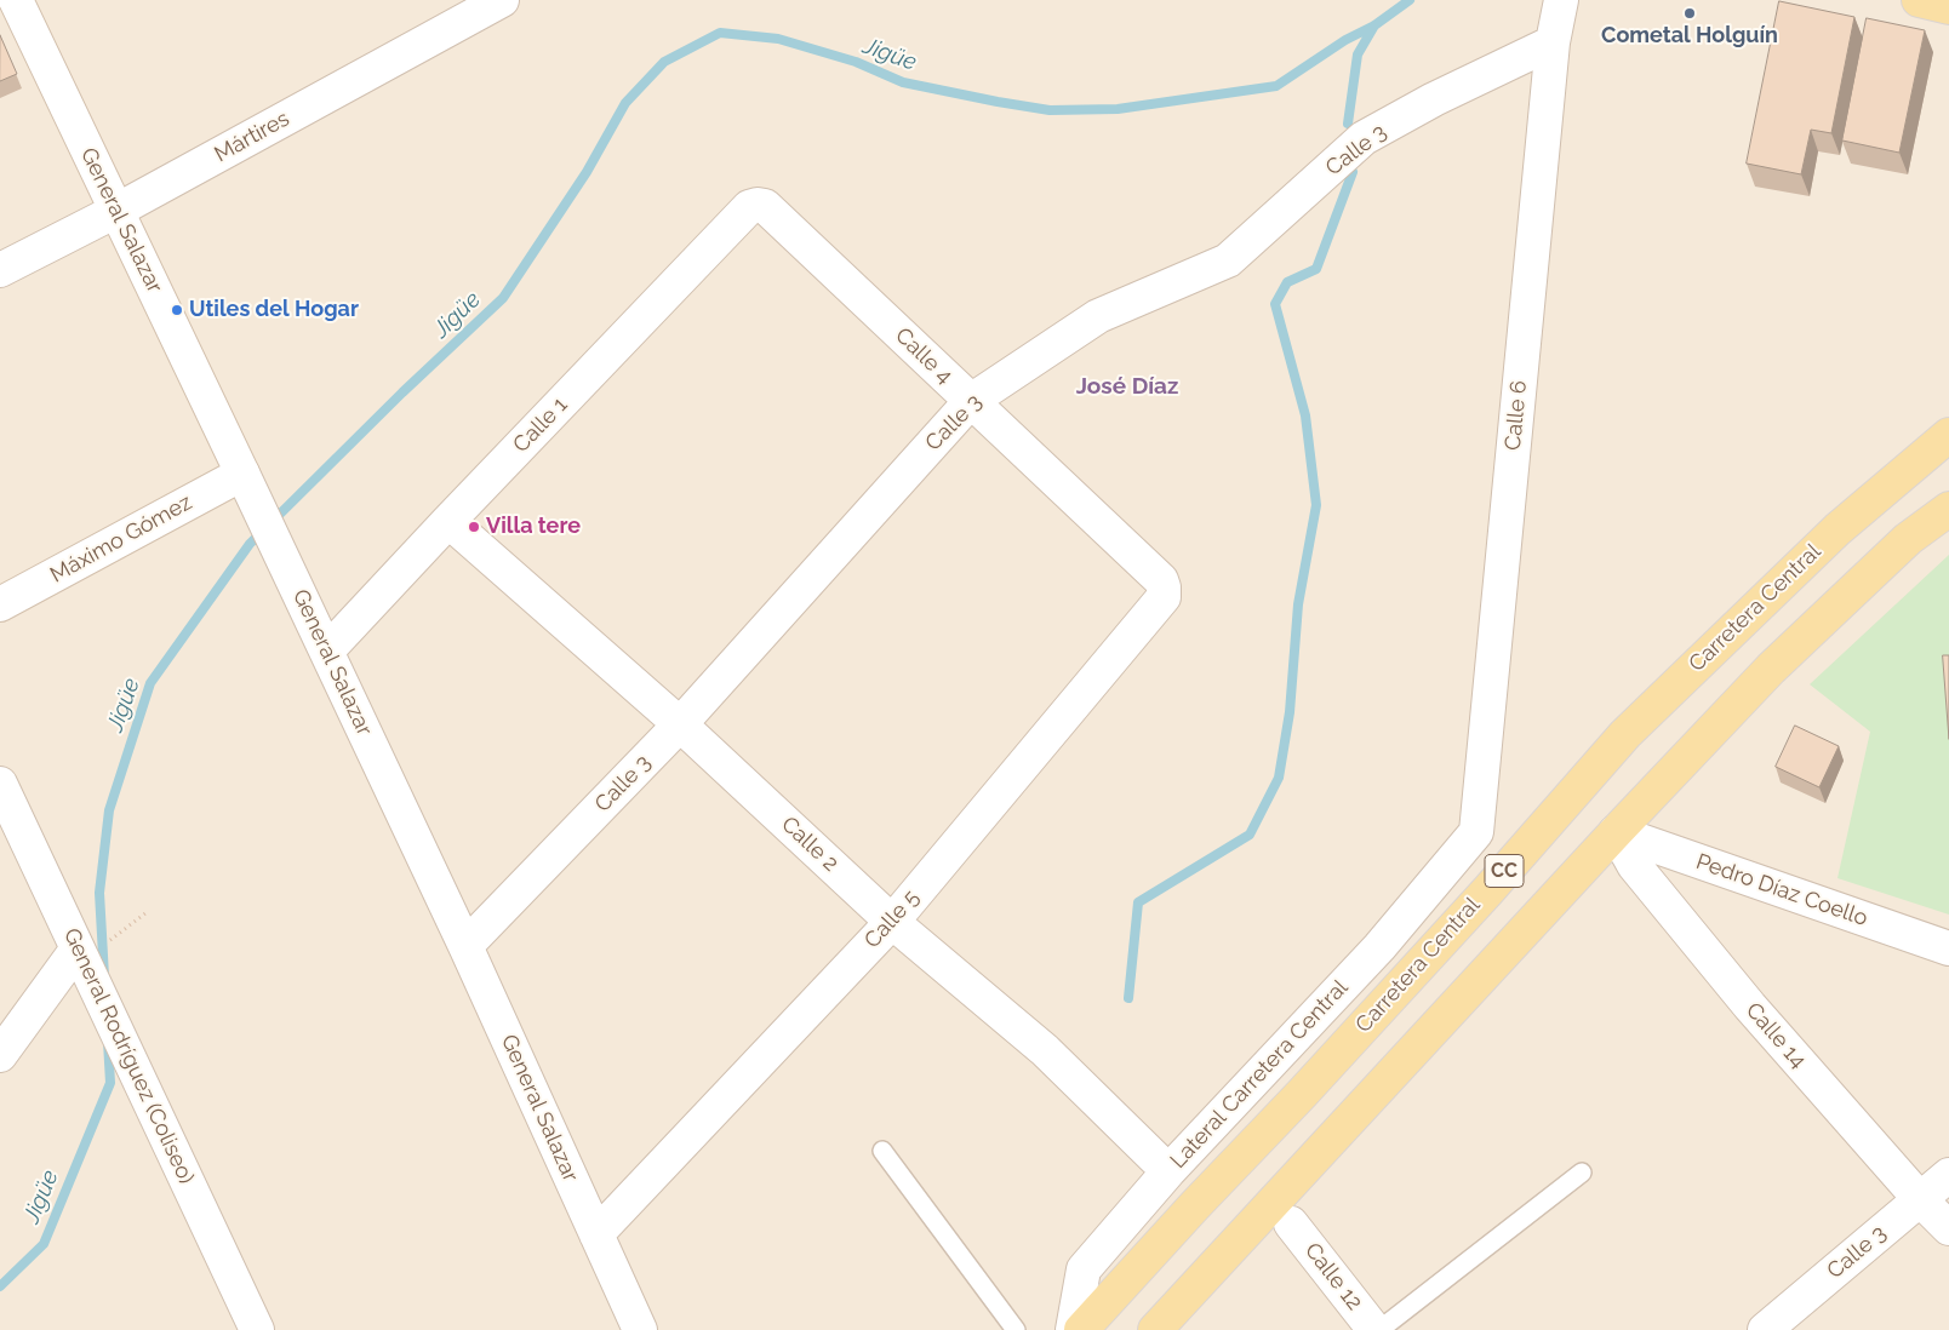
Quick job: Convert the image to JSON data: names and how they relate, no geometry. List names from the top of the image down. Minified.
{"streets":{"main road":["Carretera Central","CC"],"street":["Mártires","Calle 3","General Salazar","Calle 4","Calle 6","Calle 1","Máximo Gómez","Calle 2","Pedro Díaz Coello","Calle 5","Calle 14","General Rodríguez (Coliseo)","Lateral Carretera Central","Calle 12"]},"crossings":[["Mártires","General Salazar"],["Calle 3","General Salazar"],["Calle 3","Calle 4"],["Calle 3","Calle 6"],["Calle 3","Calle 2"],["Calle 3","Calle 14"],["General Salazar","Calle 1"],["General Salazar","Máximo Gómez"],["General Salazar","Calle 5"],["Calle 4","Calle 1"],["Calle 4","Calle 5"],["Calle 6","Lateral Carretera Central"],["Calle 1","Calle 2"],["Calle 2","Calle 5"],["Calle 2","Lateral Carretera Central"],["CC","Pedro Díaz Coello"],["CC","Calle 14"],["Pedro Díaz Coello","Calle 14"]],"districts":["José Díaz"],"water":["Jigüe"],"places":["Cometal Holguín","Utiles del Hogar","Villa tere"]}
